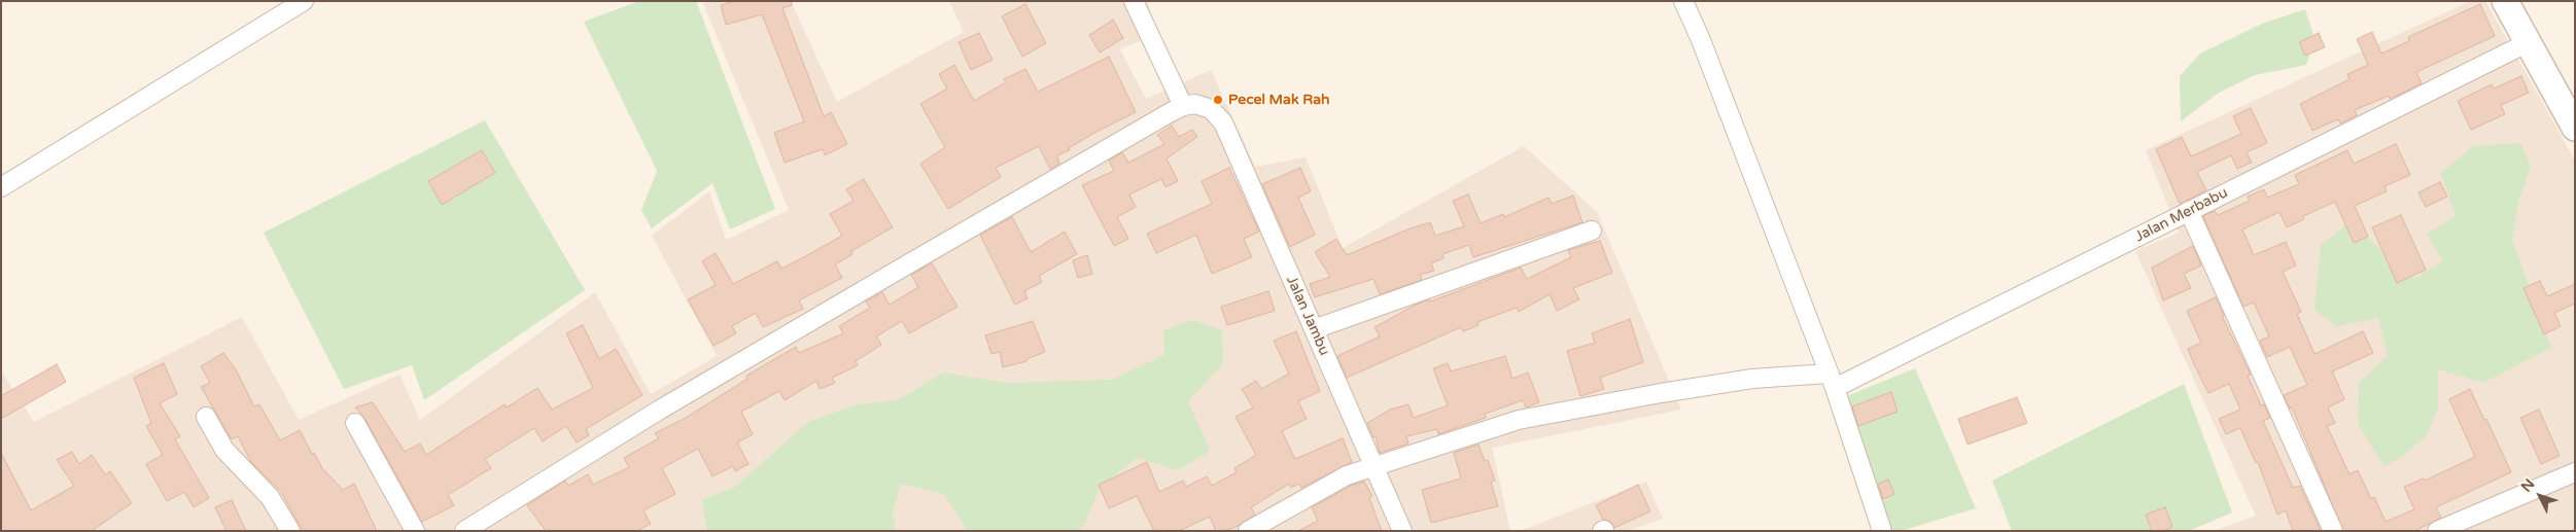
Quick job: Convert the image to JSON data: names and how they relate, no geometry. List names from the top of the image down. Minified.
{"streets":{"street":["Jalan Merbabu","Jalan Jambu"]},"places":["Pecel Mak Rah"],"north":"top left"}
